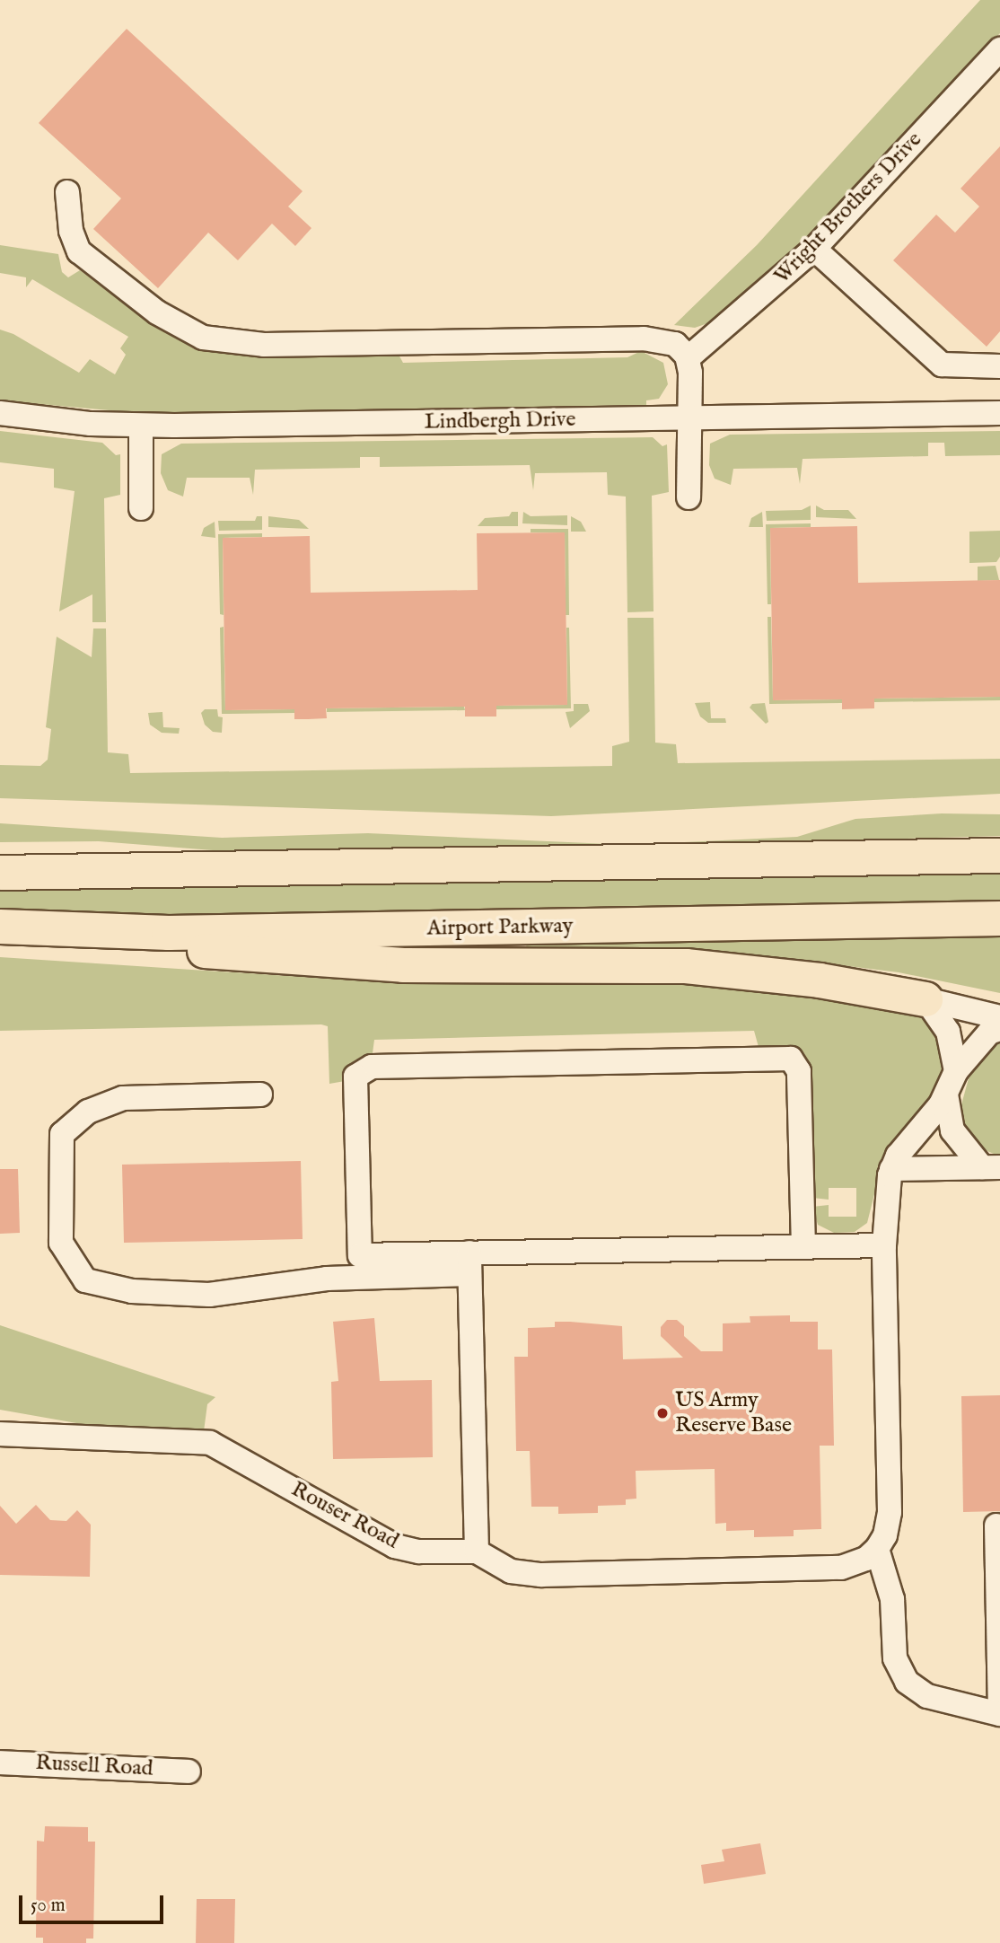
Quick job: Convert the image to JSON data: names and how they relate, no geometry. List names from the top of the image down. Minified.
{"streets":{"highway":["Airport Parkway"],"street":["Wright Brothers Drive","Lindbergh Drive","Rouser Road","Russell Road"]},"places":["US Army Reserve Base"],"scale_bar":"50 m"}
